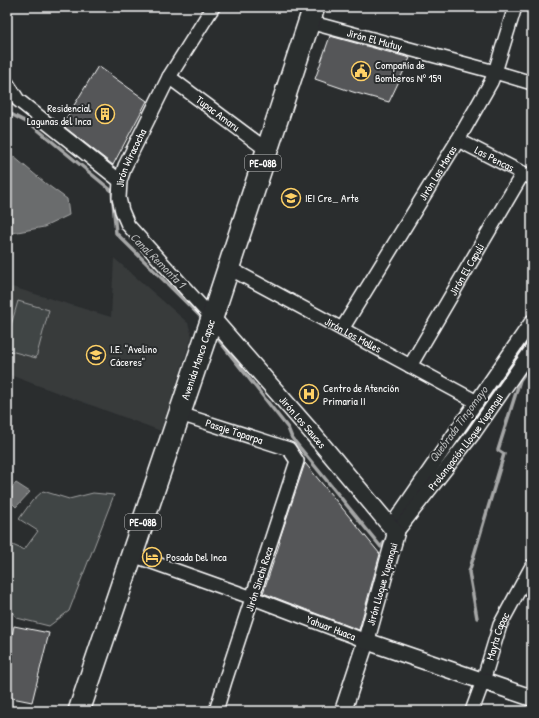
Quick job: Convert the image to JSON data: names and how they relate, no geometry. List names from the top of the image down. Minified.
{"streets":{"main road":["PE-08B","Avenida Manco Capac"],"street":["Jirón El Mutuy","Tupac Amaru","Jirón Wiracocha","Las Pencas","Jirón Las Moras","Jirón El Capuli","Jirón Los Molles","Jirón Los Sauces","Pasaje Toparpa","Prolongación Lloque Yupanqui","Jirón Sinchi Roca","Jirón Lloque Yupanqui","Yahuar Huaca","Mayta Capac"]},"crossings":[["Jirón El Mutuy","Jirón Las Moras"],["Jirón El Mutuy","Avenida Manco Capac"],["Tupac Amaru","Jirón Wiracocha"],["Tupac Amaru","Avenida Manco Capac"],["Jirón Wiracocha","Avenida Manco Capac"],["Jirón Wiracocha","Jirón Los Sauces"],["Las Pencas","Jirón Las Moras"],["Las Pencas","Jirón El Capuli"],["Jirón Las Moras","Jirón Los Molles"],["Jirón El Capuli","Jirón Los Molles"],["Jirón Los Molles","Avenida Manco Capac"],["Avenida Manco Capac","Jirón Los Sauces"],["Avenida Manco Capac","Pasaje Toparpa"],["Avenida Manco Capac","Yahuar Huaca"],["Jirón Los Sauces","Prolongación Lloque Yupanqui"],["Jirón Los Sauces","Jirón Lloque Yupanqui"],["Pasaje Toparpa","Jirón Sinchi Roca"],["Prolongación Lloque Yupanqui","Jirón Lloque Yupanqui"],["Jirón Sinchi Roca","Yahuar Huaca"],["Jirón Lloque Yupanqui","Yahuar Huaca"],["Yahuar Huaca","Mayta Capac"]],"water":["Canal Remonta 1","Quebrada Tingomayo"],"places":{"public building":["Compañía de Bomberos Nº 159"],"building":["Residencial Lagunas del Inca"],"school or university":["IEI Cre_ Arte","I.E. \"Avelino Cáceres\""],"hospital":["Centro de Atención Primaria II"],"hotel":["Posada Del Inca"]}}
